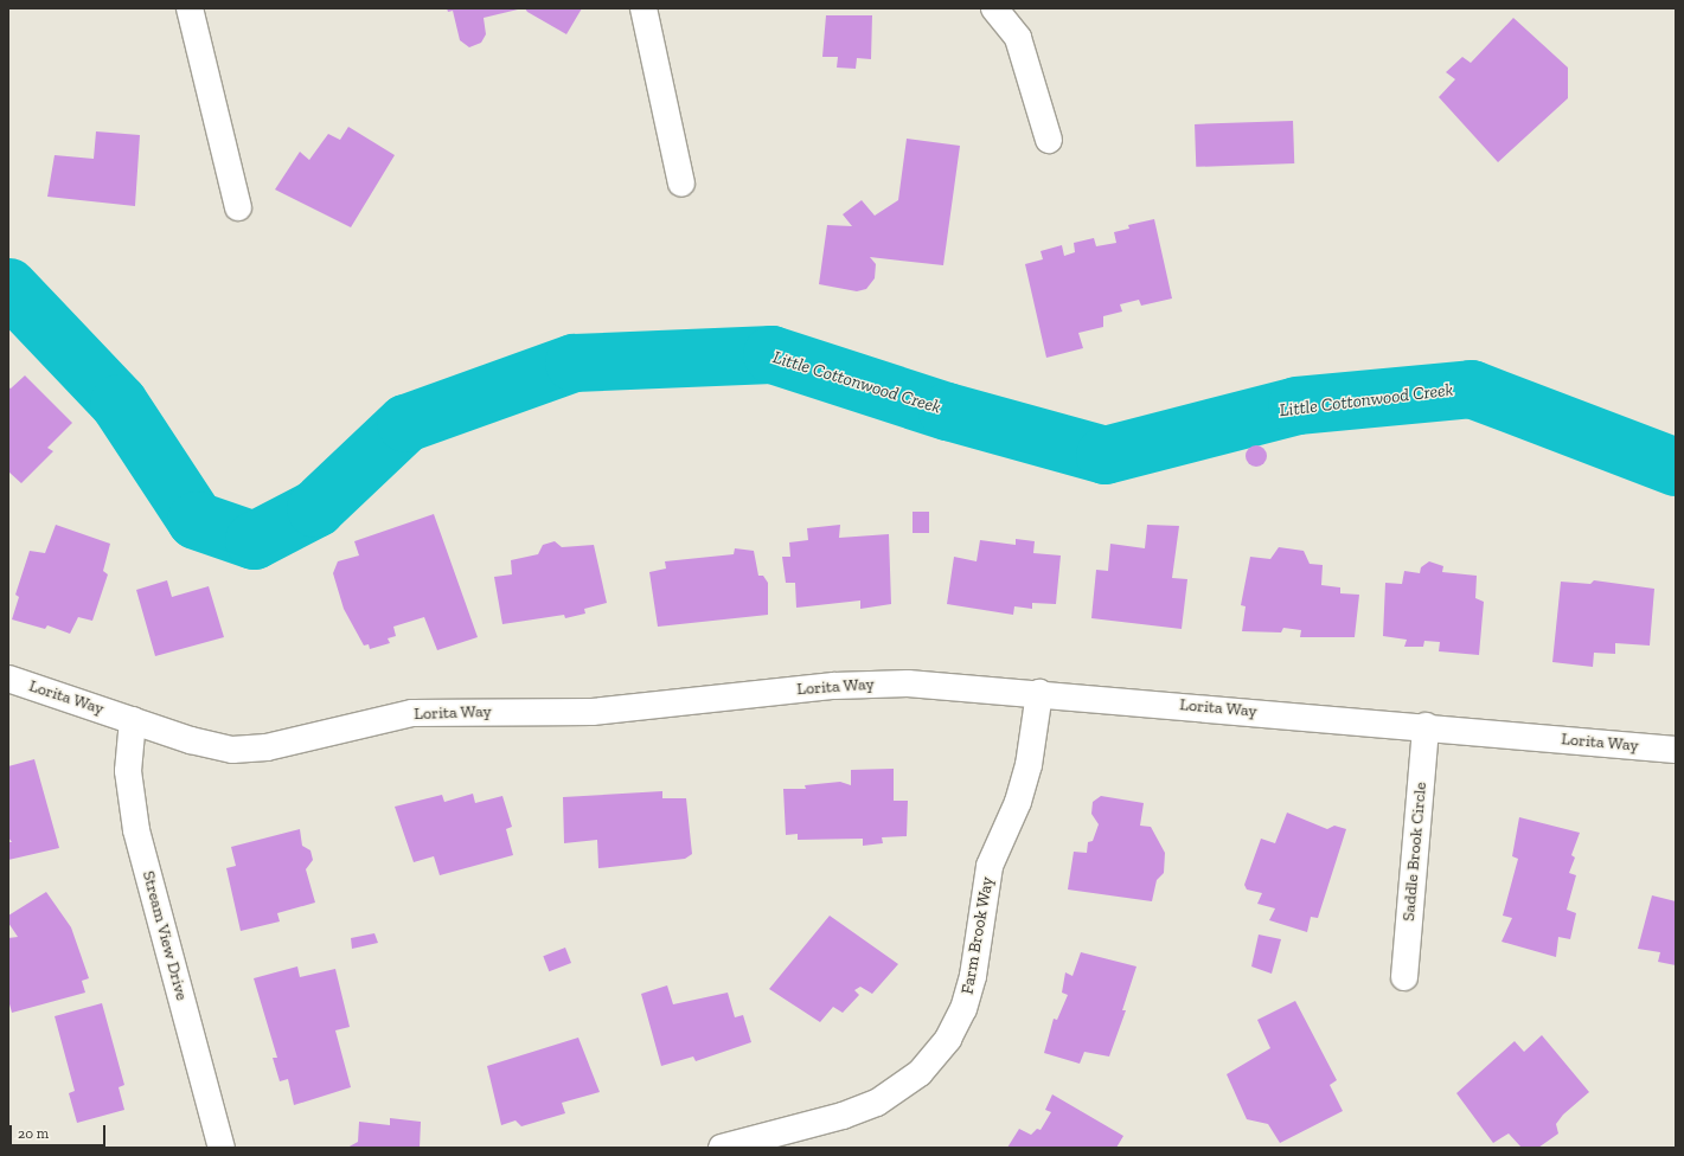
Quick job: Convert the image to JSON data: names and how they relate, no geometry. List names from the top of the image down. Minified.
{"streets":{"street":["Lorita Way","Saddle Brook Circle","Stream View Drive","Farm Brook Way"]},"crossings":[["Lorita Way","Saddle Brook Circle"],["Lorita Way","Stream View Drive"],["Lorita Way","Farm Brook Way"]],"water":["Little Cottonwood Creek"],"scale_bar":"20 m"}
